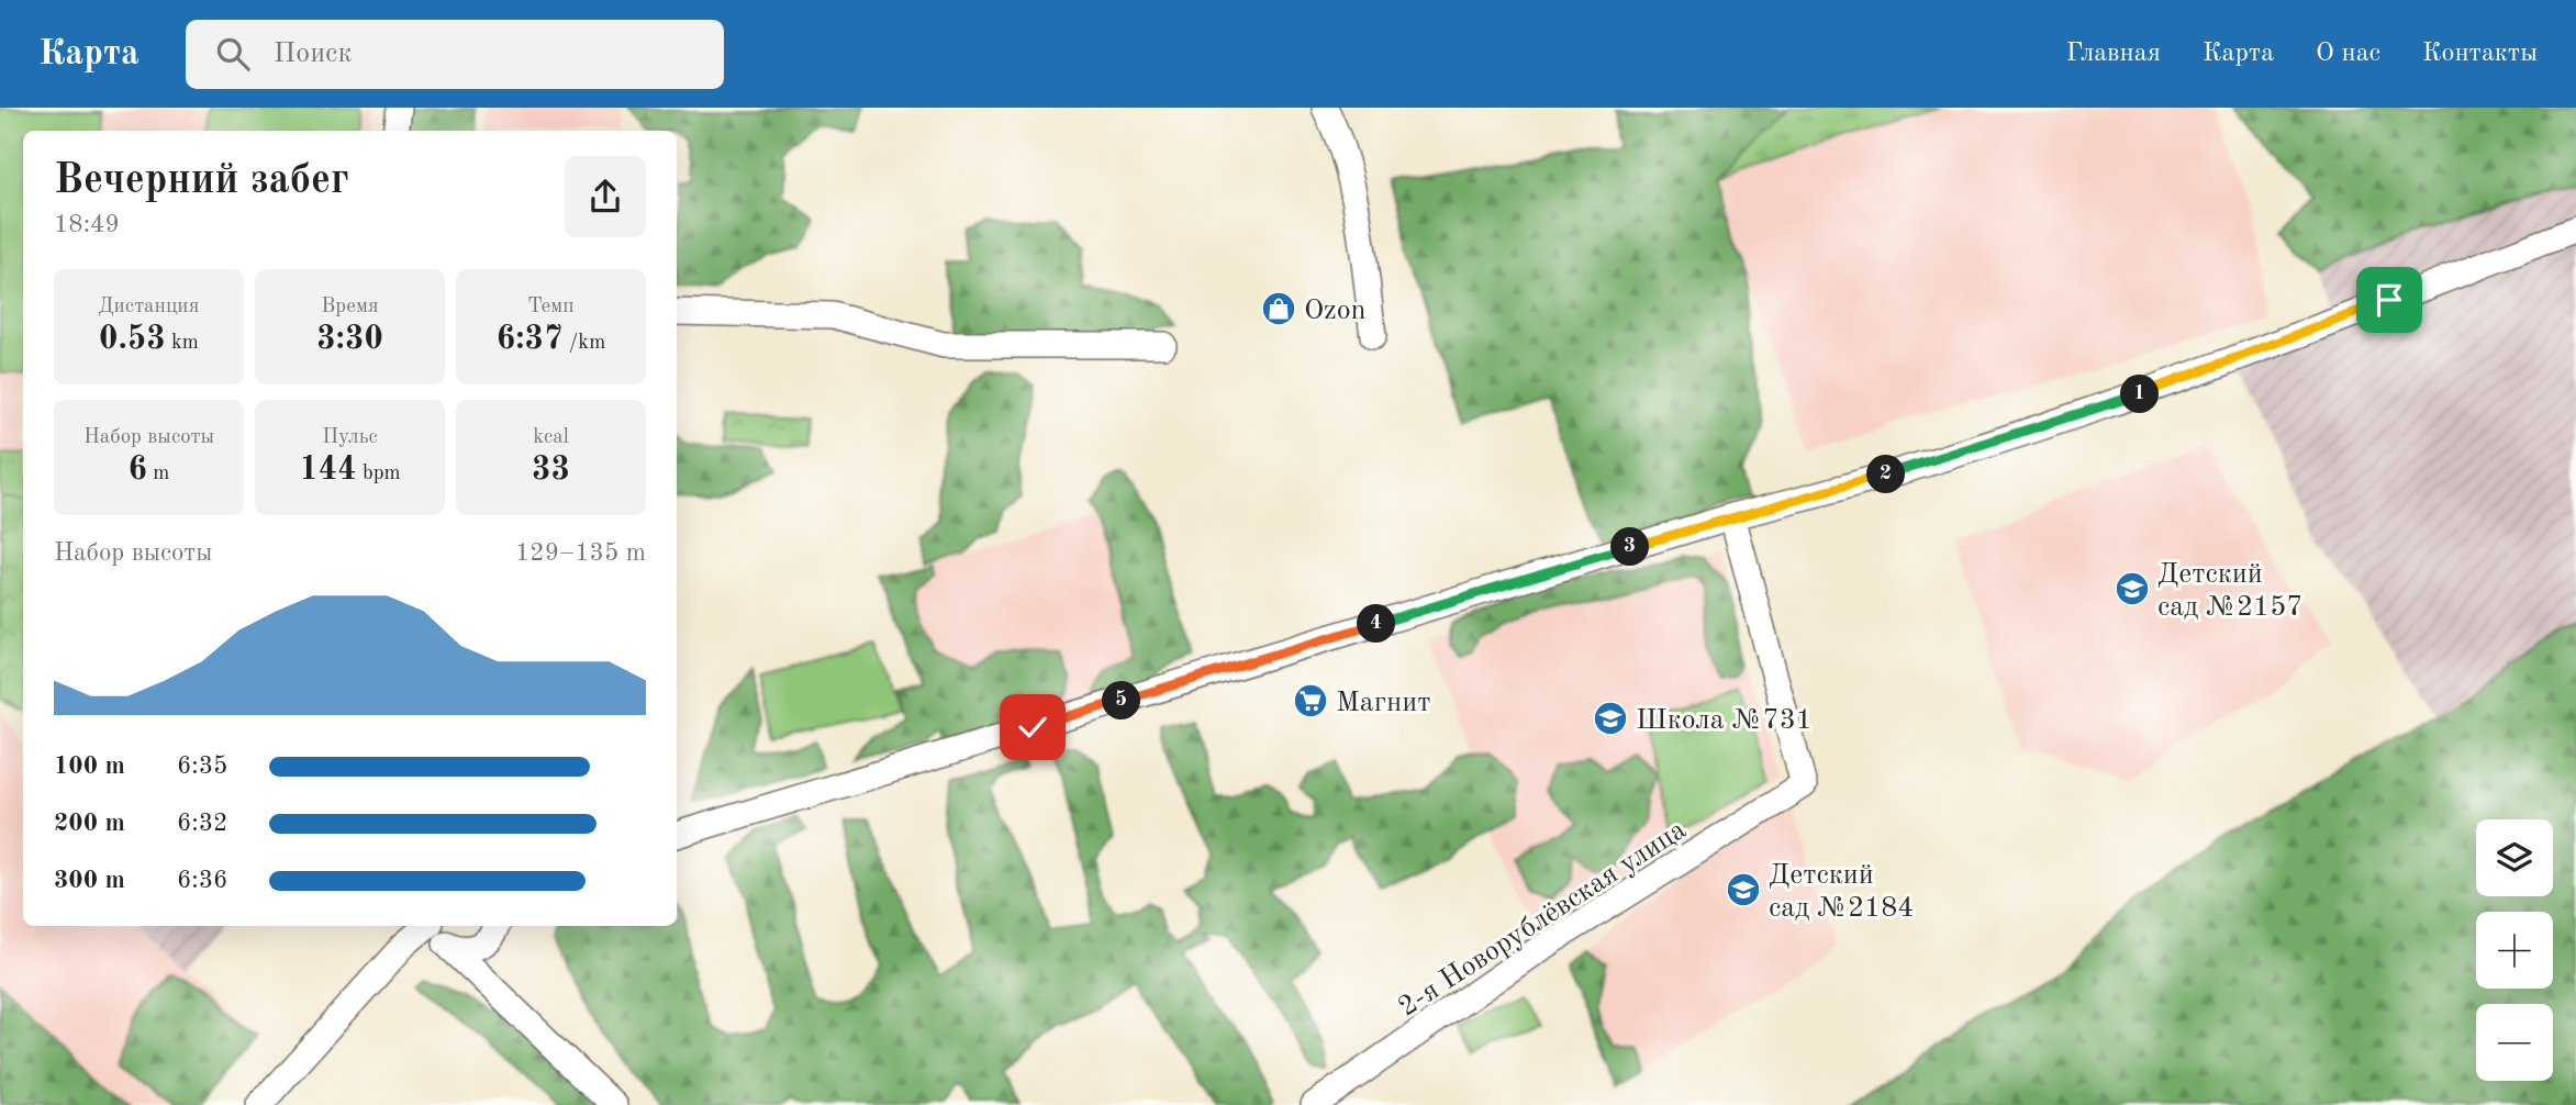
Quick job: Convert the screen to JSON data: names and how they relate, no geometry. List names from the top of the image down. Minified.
{"streets":{"street":["2-я Новорублёвская улица"]},"places":{"shop":["Ozon"],"school or university":["Детский сад №2157","Школа №731","Детский сад №2184"],"supermarket":["Магнит"]},"page":{"header":"Карта","search":"Поиск","nav":["Главная","Карта","О нас","Контакты"],"heading":["Вечерний забег","18:49"],"stats":[["Дистанция","0.53 km"],["Время","3:30"],["Темп","6:37 /km"],["Набор высоты","6 m"],["Пульс","144 bpm"],["kcal","33"]],"pins":["1","2","3","4","5"],"chart":["Набор высоты","129–135 m"],"list":[{"name":"100 m","note":"6:35"},{"name":"200 m","note":"6:32"},{"name":"300 m","note":"6:36"}],"map_buttons":["+","−"]}}
